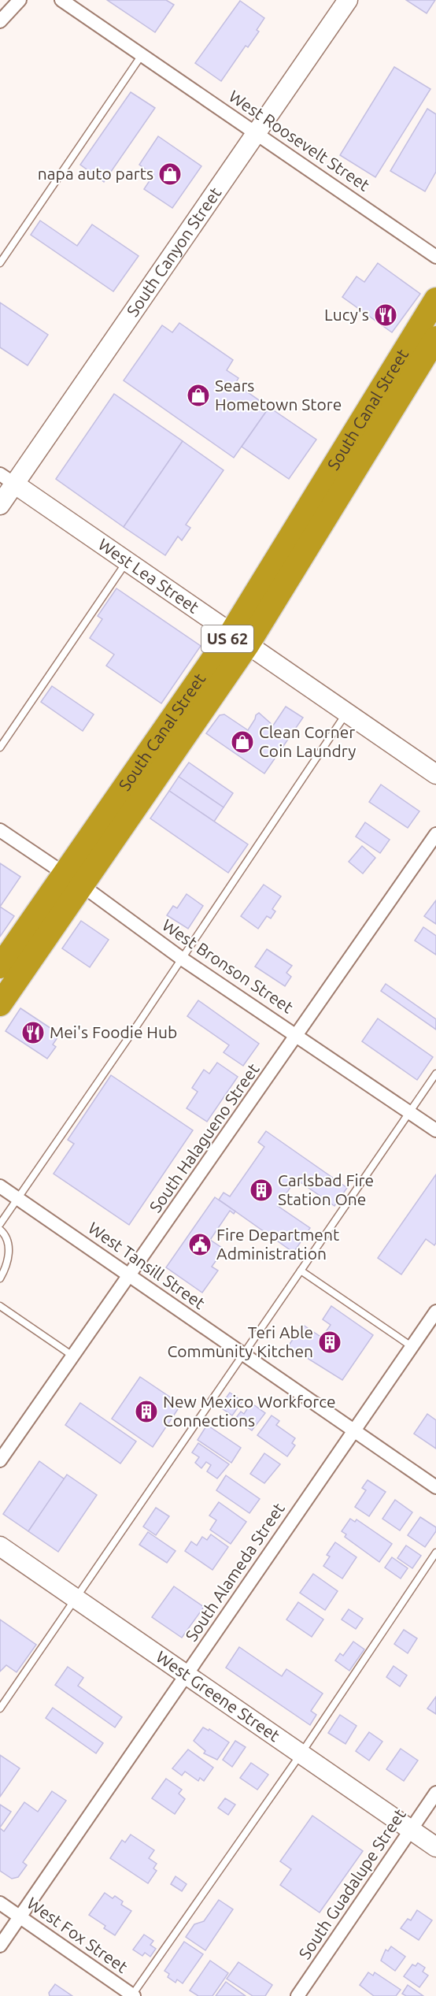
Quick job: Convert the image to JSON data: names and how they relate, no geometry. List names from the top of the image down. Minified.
{"streets":{"highway":["South Canal Street","US 62"],"street":["West Roosevelt Street","South Canyon Street","West Lea Street","West Bronson Street","South Halagueno Street","West Tansill Street","South Alameda Street","West Greene Street","South Guadalupe Street","West Fox Street"]},"crossings":[["West Roosevelt Street","South Canyon Street"],["South Canyon Street","West Lea Street"],["South Canal Street","West Lea Street"],["South Canal Street","West Bronson Street"],["West Bronson Street","South Halagueno Street"],["South Halagueno Street","West Tansill Street"],["West Tansill Street","South Alameda Street"],["South Alameda Street","West Greene Street"],["South Alameda Street","West Fox Street"],["West Greene Street","South Guadalupe Street"]],"places":{"shop":["napa auto parts","Sears Hometown Store","Clean Corner Coin Laundry"],"restaurant":["Lucy's","Mei's Foodie Hub"],"building":["Carlsbad Fire Station One","Teri Able Community Kitchen","New Mexico Workforce Connections"],"public building":["Fire Department Administration"]}}
